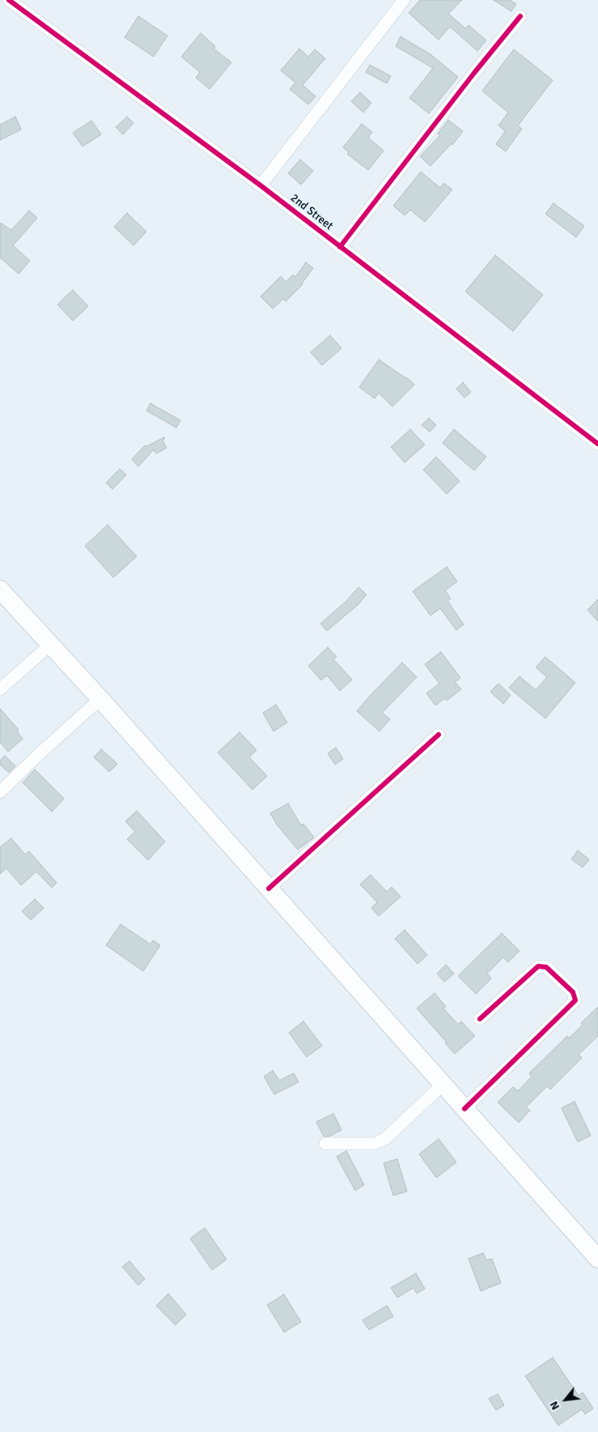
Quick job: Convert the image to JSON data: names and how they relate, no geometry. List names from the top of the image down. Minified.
{"streets":{"street":["2nd Street"]},"north":"bottom left"}
